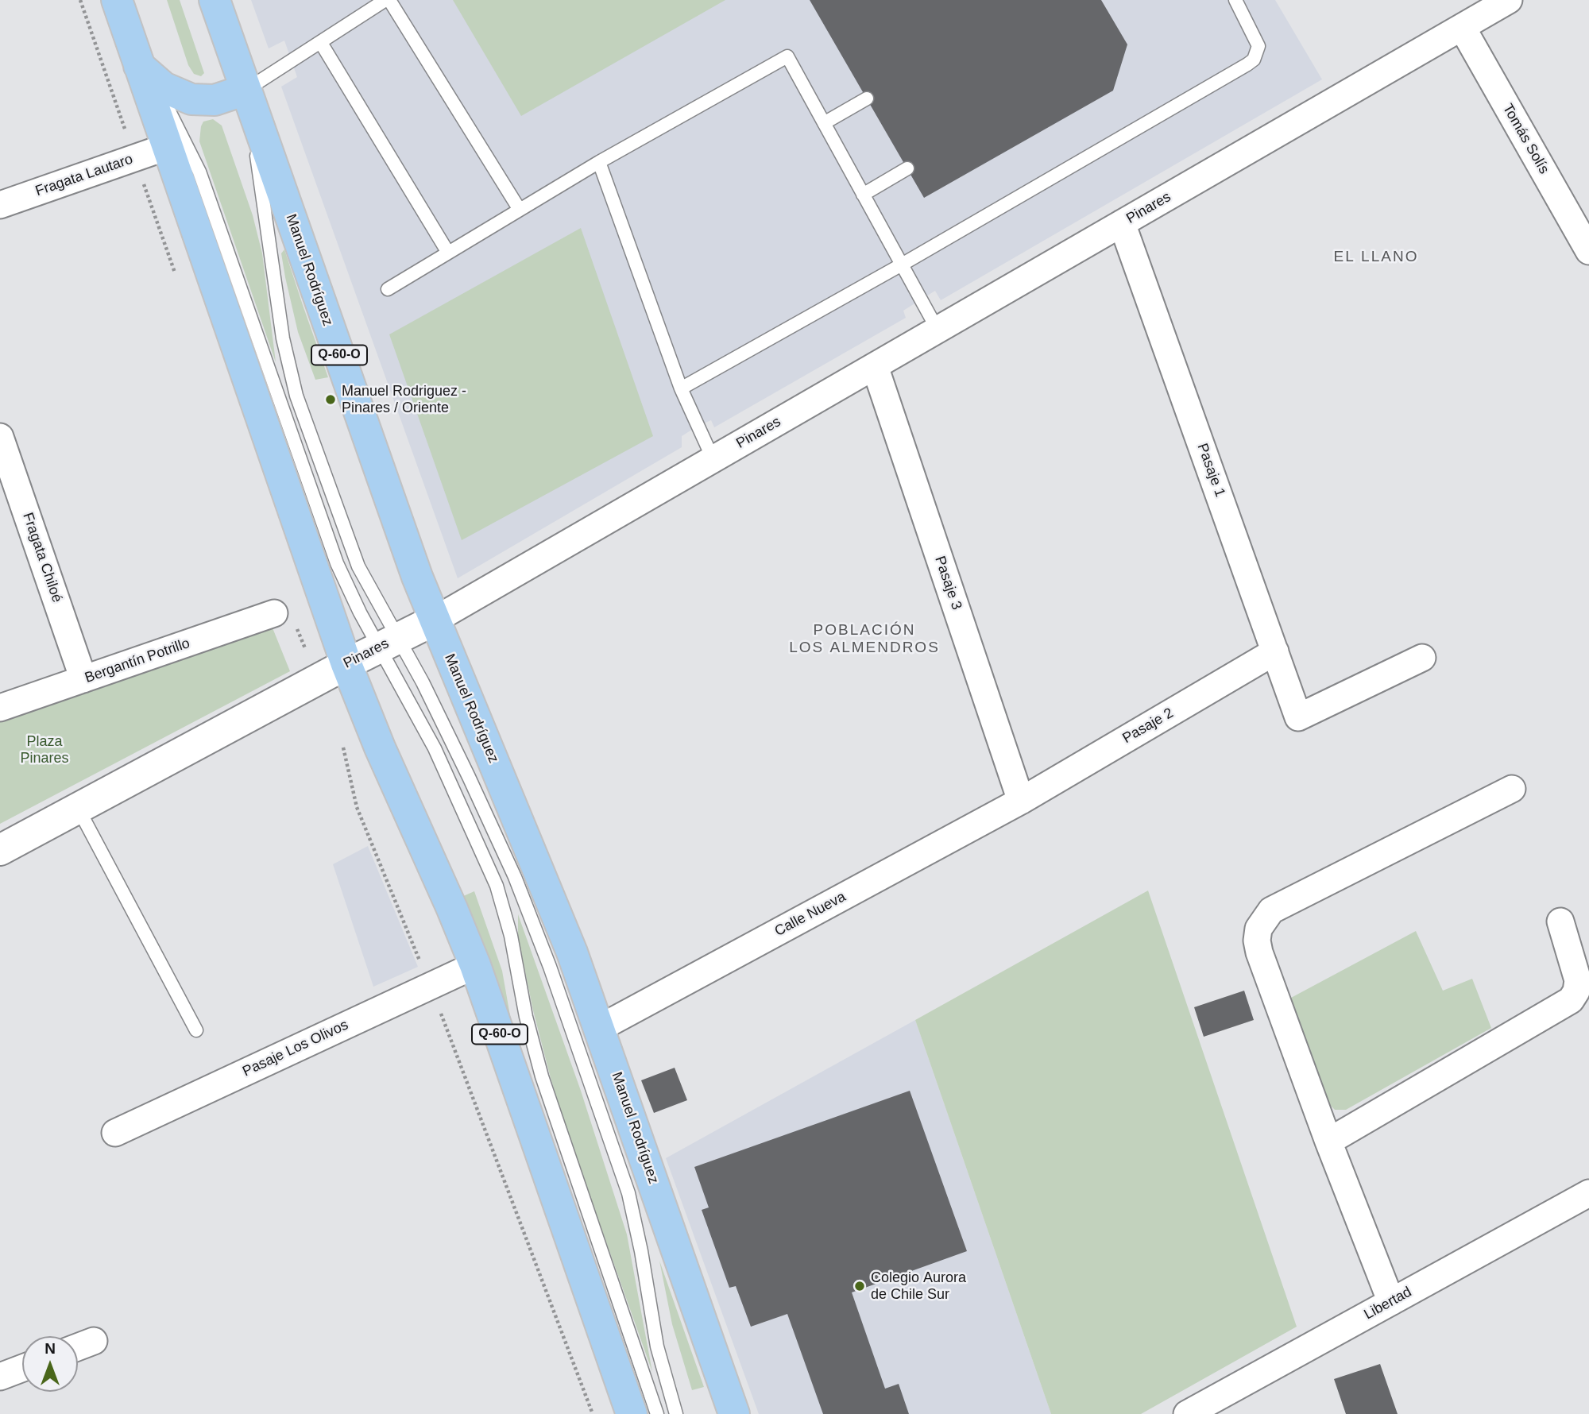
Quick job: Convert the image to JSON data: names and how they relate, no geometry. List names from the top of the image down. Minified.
{"streets":{"main road":["Manuel Rodríguez","Q-60-O"],"street":["Tomás Solís","Fragata Lautaro","Pinares","Pasaje 1","Fragata Chiloé","Pasaje 3","Bergantín Potrillo","Pasaje 2","Calle Nueva","Pasaje Los Olivos","Libertad"]},"crossings":[["Tomás Solís","Pinares"],["Fragata Lautaro","Q-60-O"],["Pinares","Manuel Rodríguez"],["Pinares","Q-60-O"],["Pinares","Pasaje 1"],["Pinares","Pasaje 3"],["Manuel Rodríguez","Calle Nueva"],["Q-60-O","Pasaje Los Olivos"],["Pasaje 1","Pasaje 2"],["Fragata Chiloé","Bergantín Potrillo"],["Pasaje 3","Pasaje 2"],["Pasaje 3","Calle Nueva"],["Pasaje 2","Calle Nueva"]],"districts":["EL LLANO","POBLACIÓN LOS ALMENDROS"],"parks":["Plaza Pinares"],"places":["Manuel Rodriguez - Pinares / Oriente","Colegio Aurora de Chile Sur"],"north":"top"}
